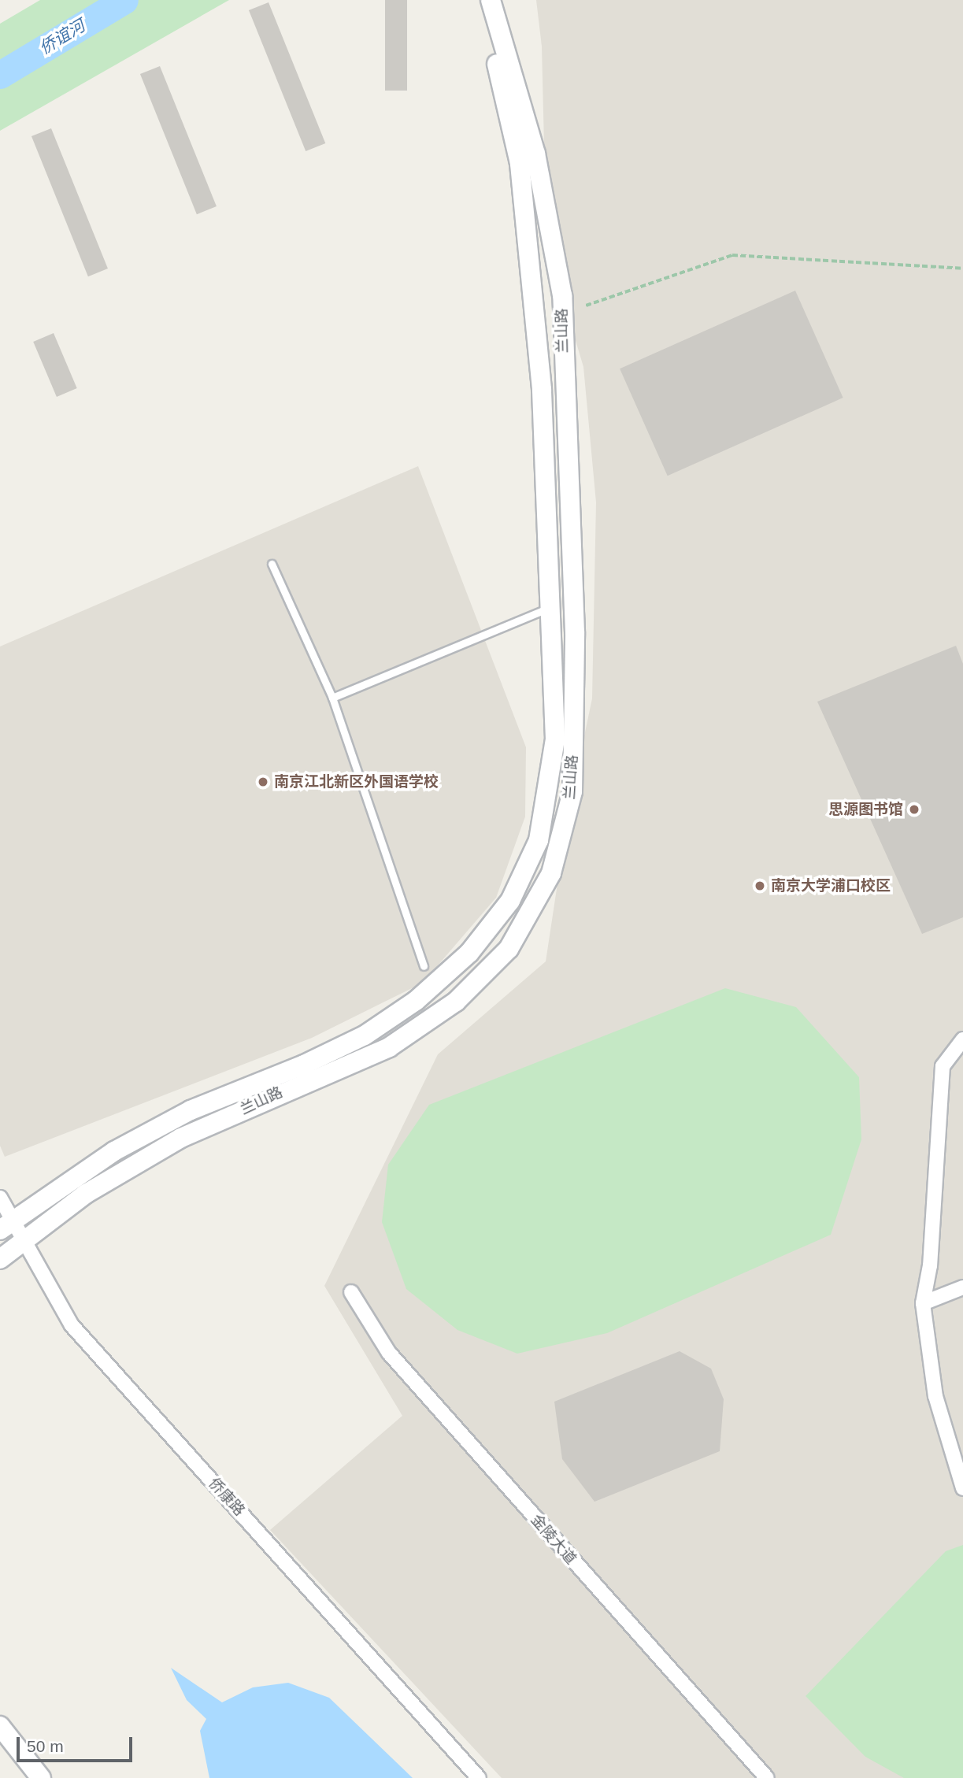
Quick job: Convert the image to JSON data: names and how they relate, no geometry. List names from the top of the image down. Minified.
{"streets":{"street":["兰山路","侨康路","金陵大道"]},"crossings":[["兰山路","侨康路"]],"water":["侨谊河"],"places":["南京江北新区外国语学校","思源图书馆","南京大学浦口校区"],"scale_bar":"50 m"}
